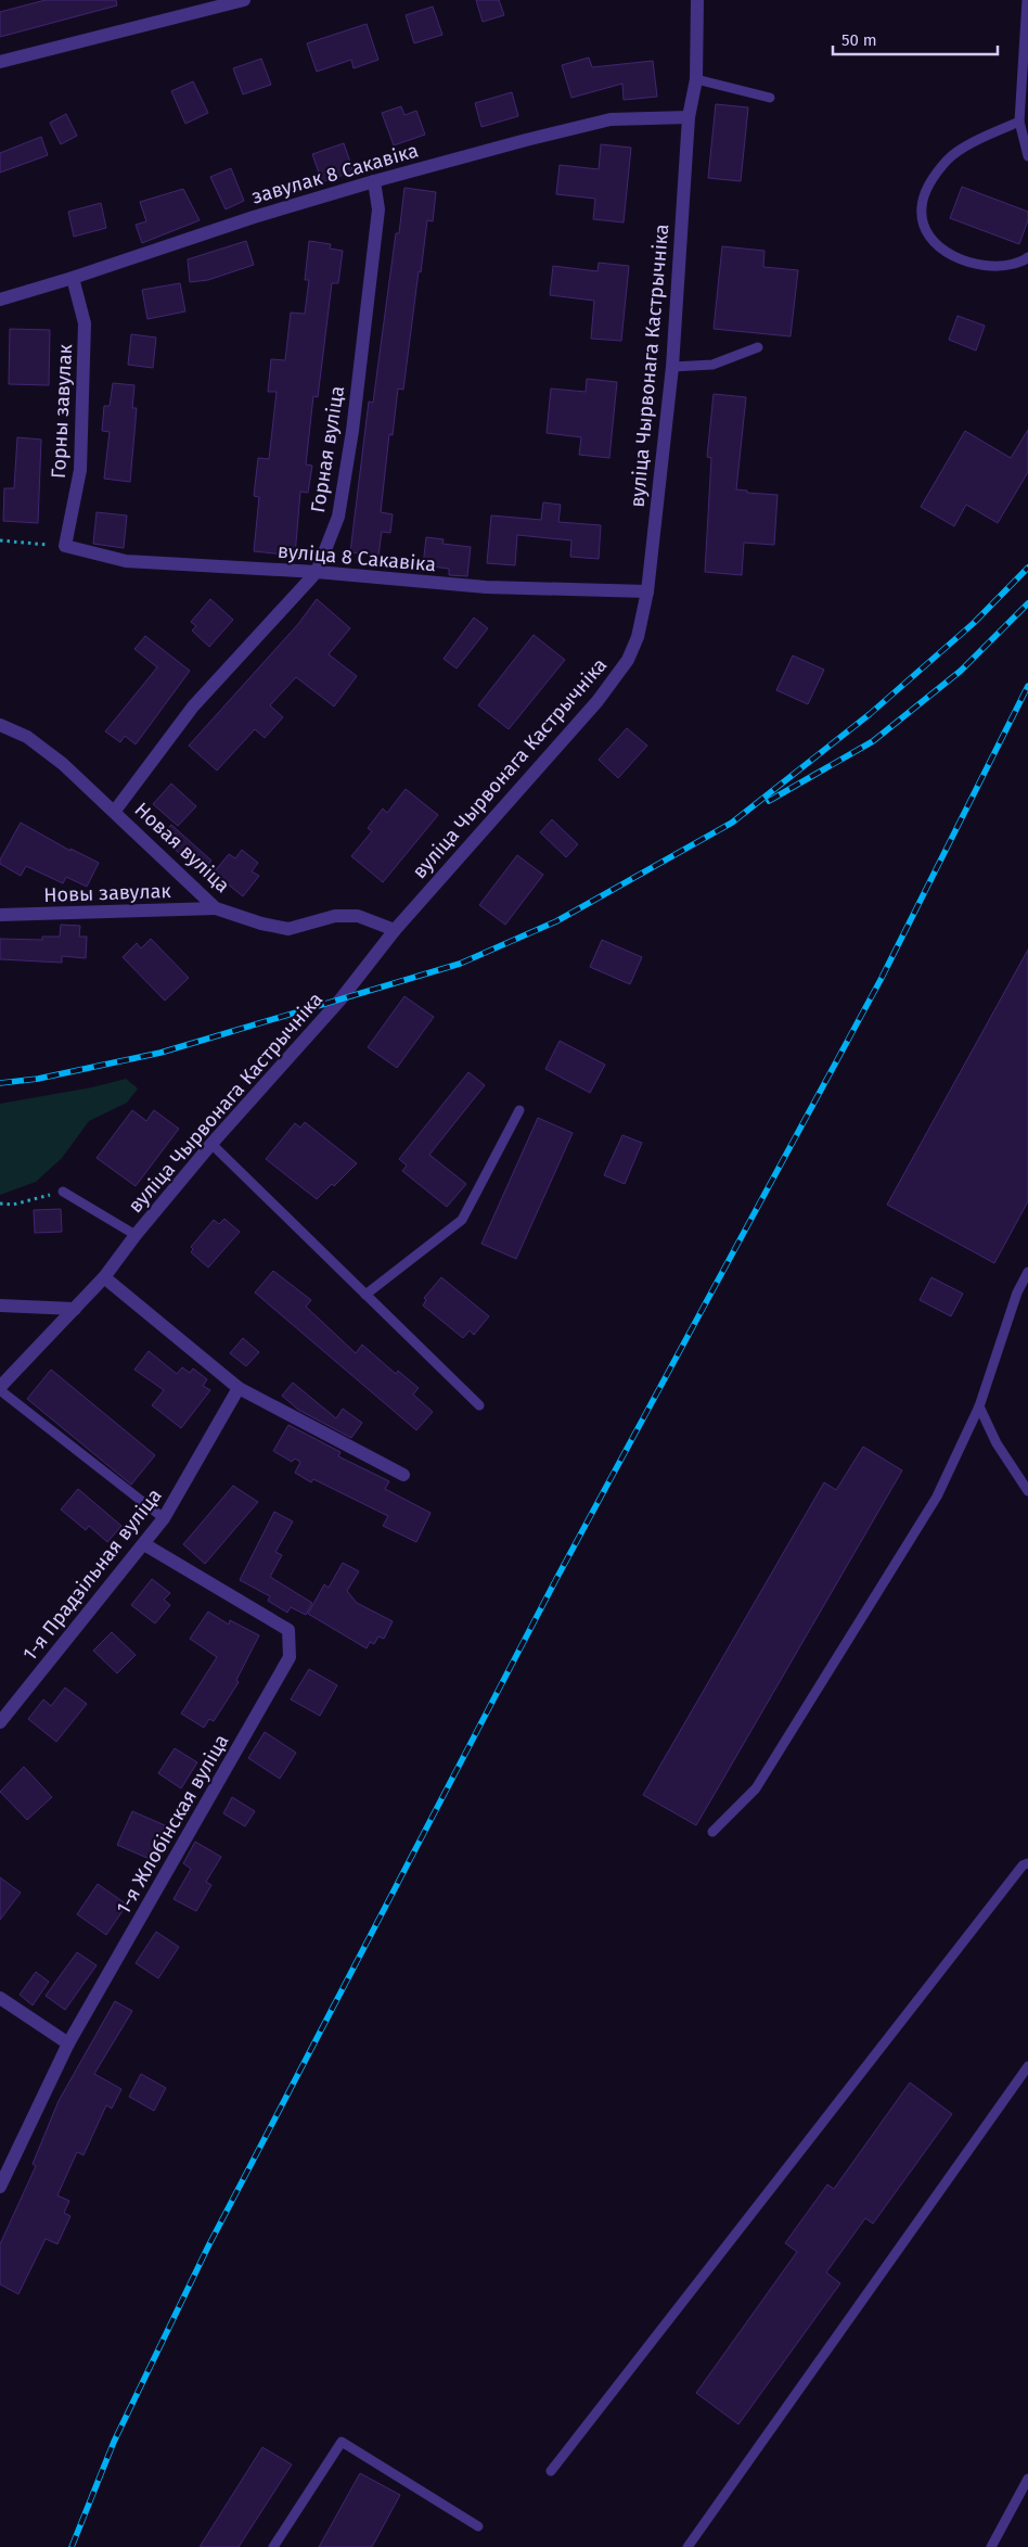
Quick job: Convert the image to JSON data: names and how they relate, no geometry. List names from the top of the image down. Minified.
{"streets":{"street":["завулак 8 Сакавіка","вуліца Чырвонага Кастрычніка","Горны завулак","Горная вуліца","вуліца 8 Сакавіка","Новая вуліца","Новы завулак","1-я Прадзільная вуліца","1-я Жлобінская вуліца"]},"crossings":[["завулак 8 Сакавіка","вуліца Чырвонага Кастрычніка"],["завулак 8 Сакавіка","Горны завулак"],["завулак 8 Сакавіка","Горная вуліца"],["вуліца Чырвонага Кастрычніка","вуліца 8 Сакавіка"],["вуліца Чырвонага Кастрычніка","Новая вуліца"],["Горны завулак","вуліца 8 Сакавіка"],["Горная вуліца","вуліца 8 Сакавіка"],["Горная вуліца","Новая вуліца"],["Новая вуліца","Новы завулак"],["1-я Прадзільная вуліца","1-я Жлобінская вуліца"]],"scale_bar":"50 m"}
